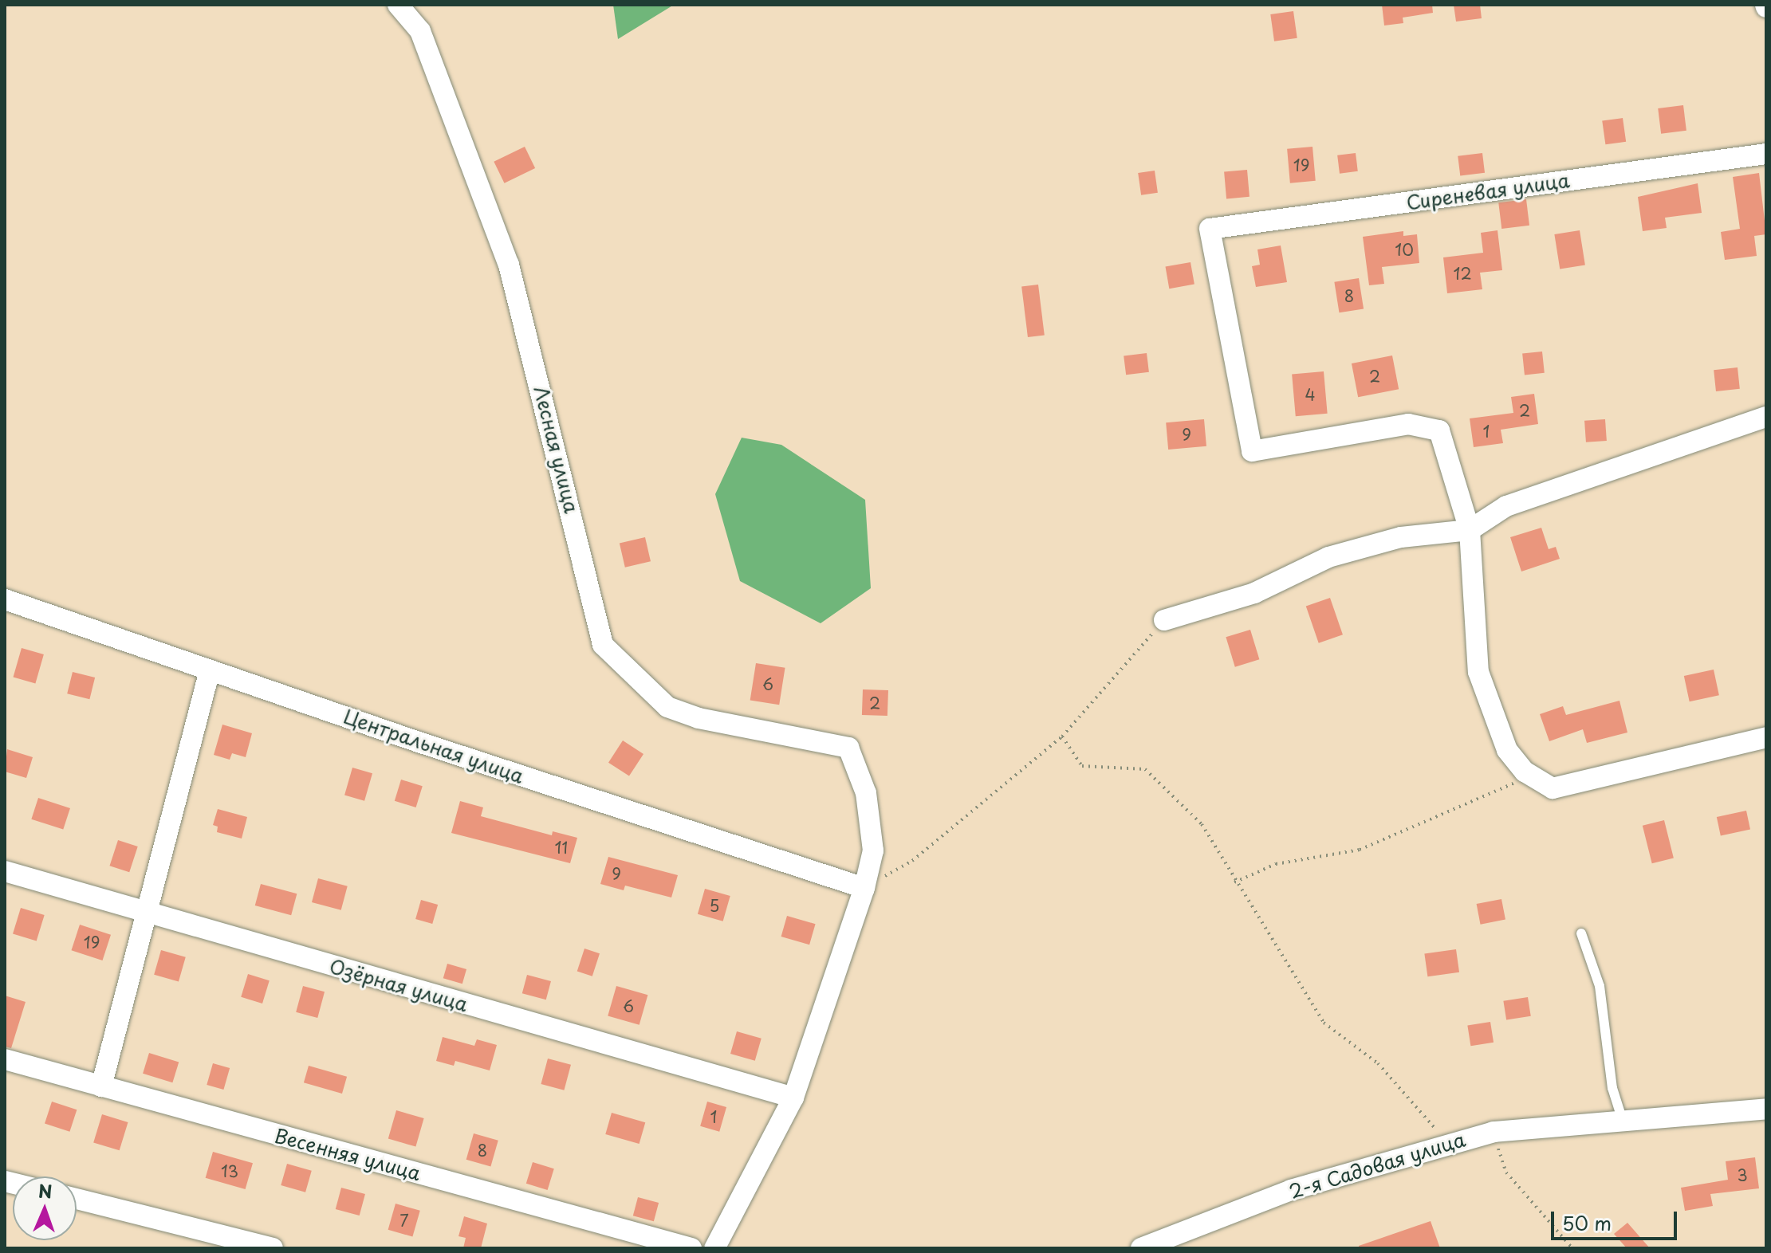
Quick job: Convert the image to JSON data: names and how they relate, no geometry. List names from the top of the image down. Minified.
{"streets":{"street":["Сиреневая улица","Лесная улица","Центральная улица","Озёрная улица","Весенняя улица","2-я Садовая улица"]},"crossings":[["Лесная улица","Центральная улица"]],"house_numbers":["19","10","12","8","2","4","2","1","9","6","2","11","9","5","19","6","1","8","13","3","7"],"scale_bar":"50 m","north":"top"}
